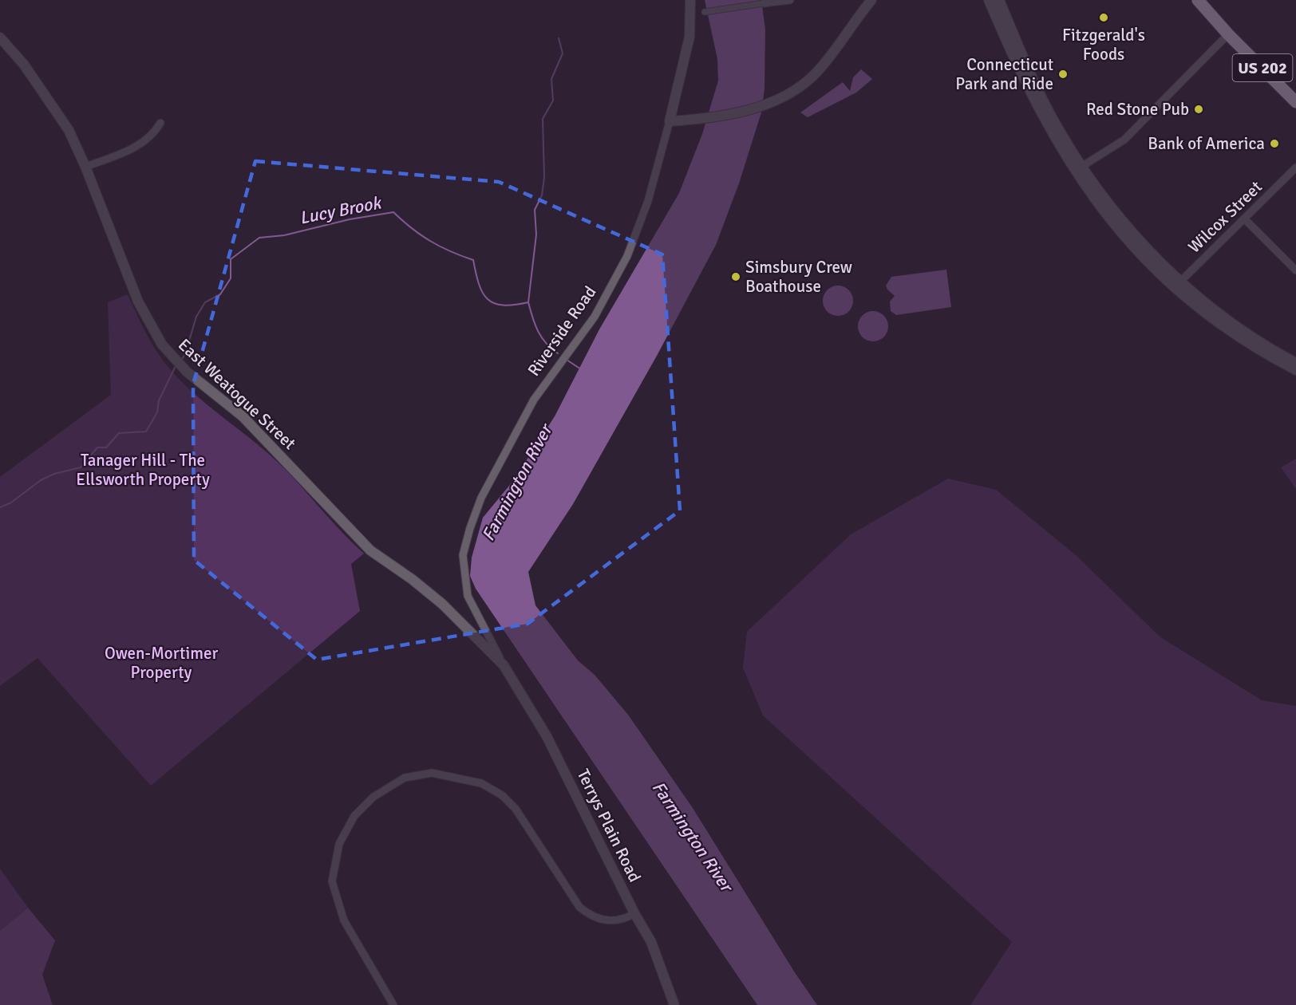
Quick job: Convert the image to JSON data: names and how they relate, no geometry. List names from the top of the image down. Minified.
{"streets":{"highway":["US 202"],"street":["Wilcox Street","Riverside Road","East Weatogue Street","Terrys Plain Road"]},"crossings":[["Riverside Road","East Weatogue Street"],["Riverside Road","Terrys Plain Road"],["East Weatogue Street","Terrys Plain Road"]],"water":["Lucy Brook","Farmington River"],"parks":["Tanager Hill - The Ellsworth Property","Owen-Mortimer Property"],"places":["Fitzgerald's Foods","Connecticut Park and Ride","Red Stone Pub","Bank of America","Simsbury Crew Boathouse"]}
